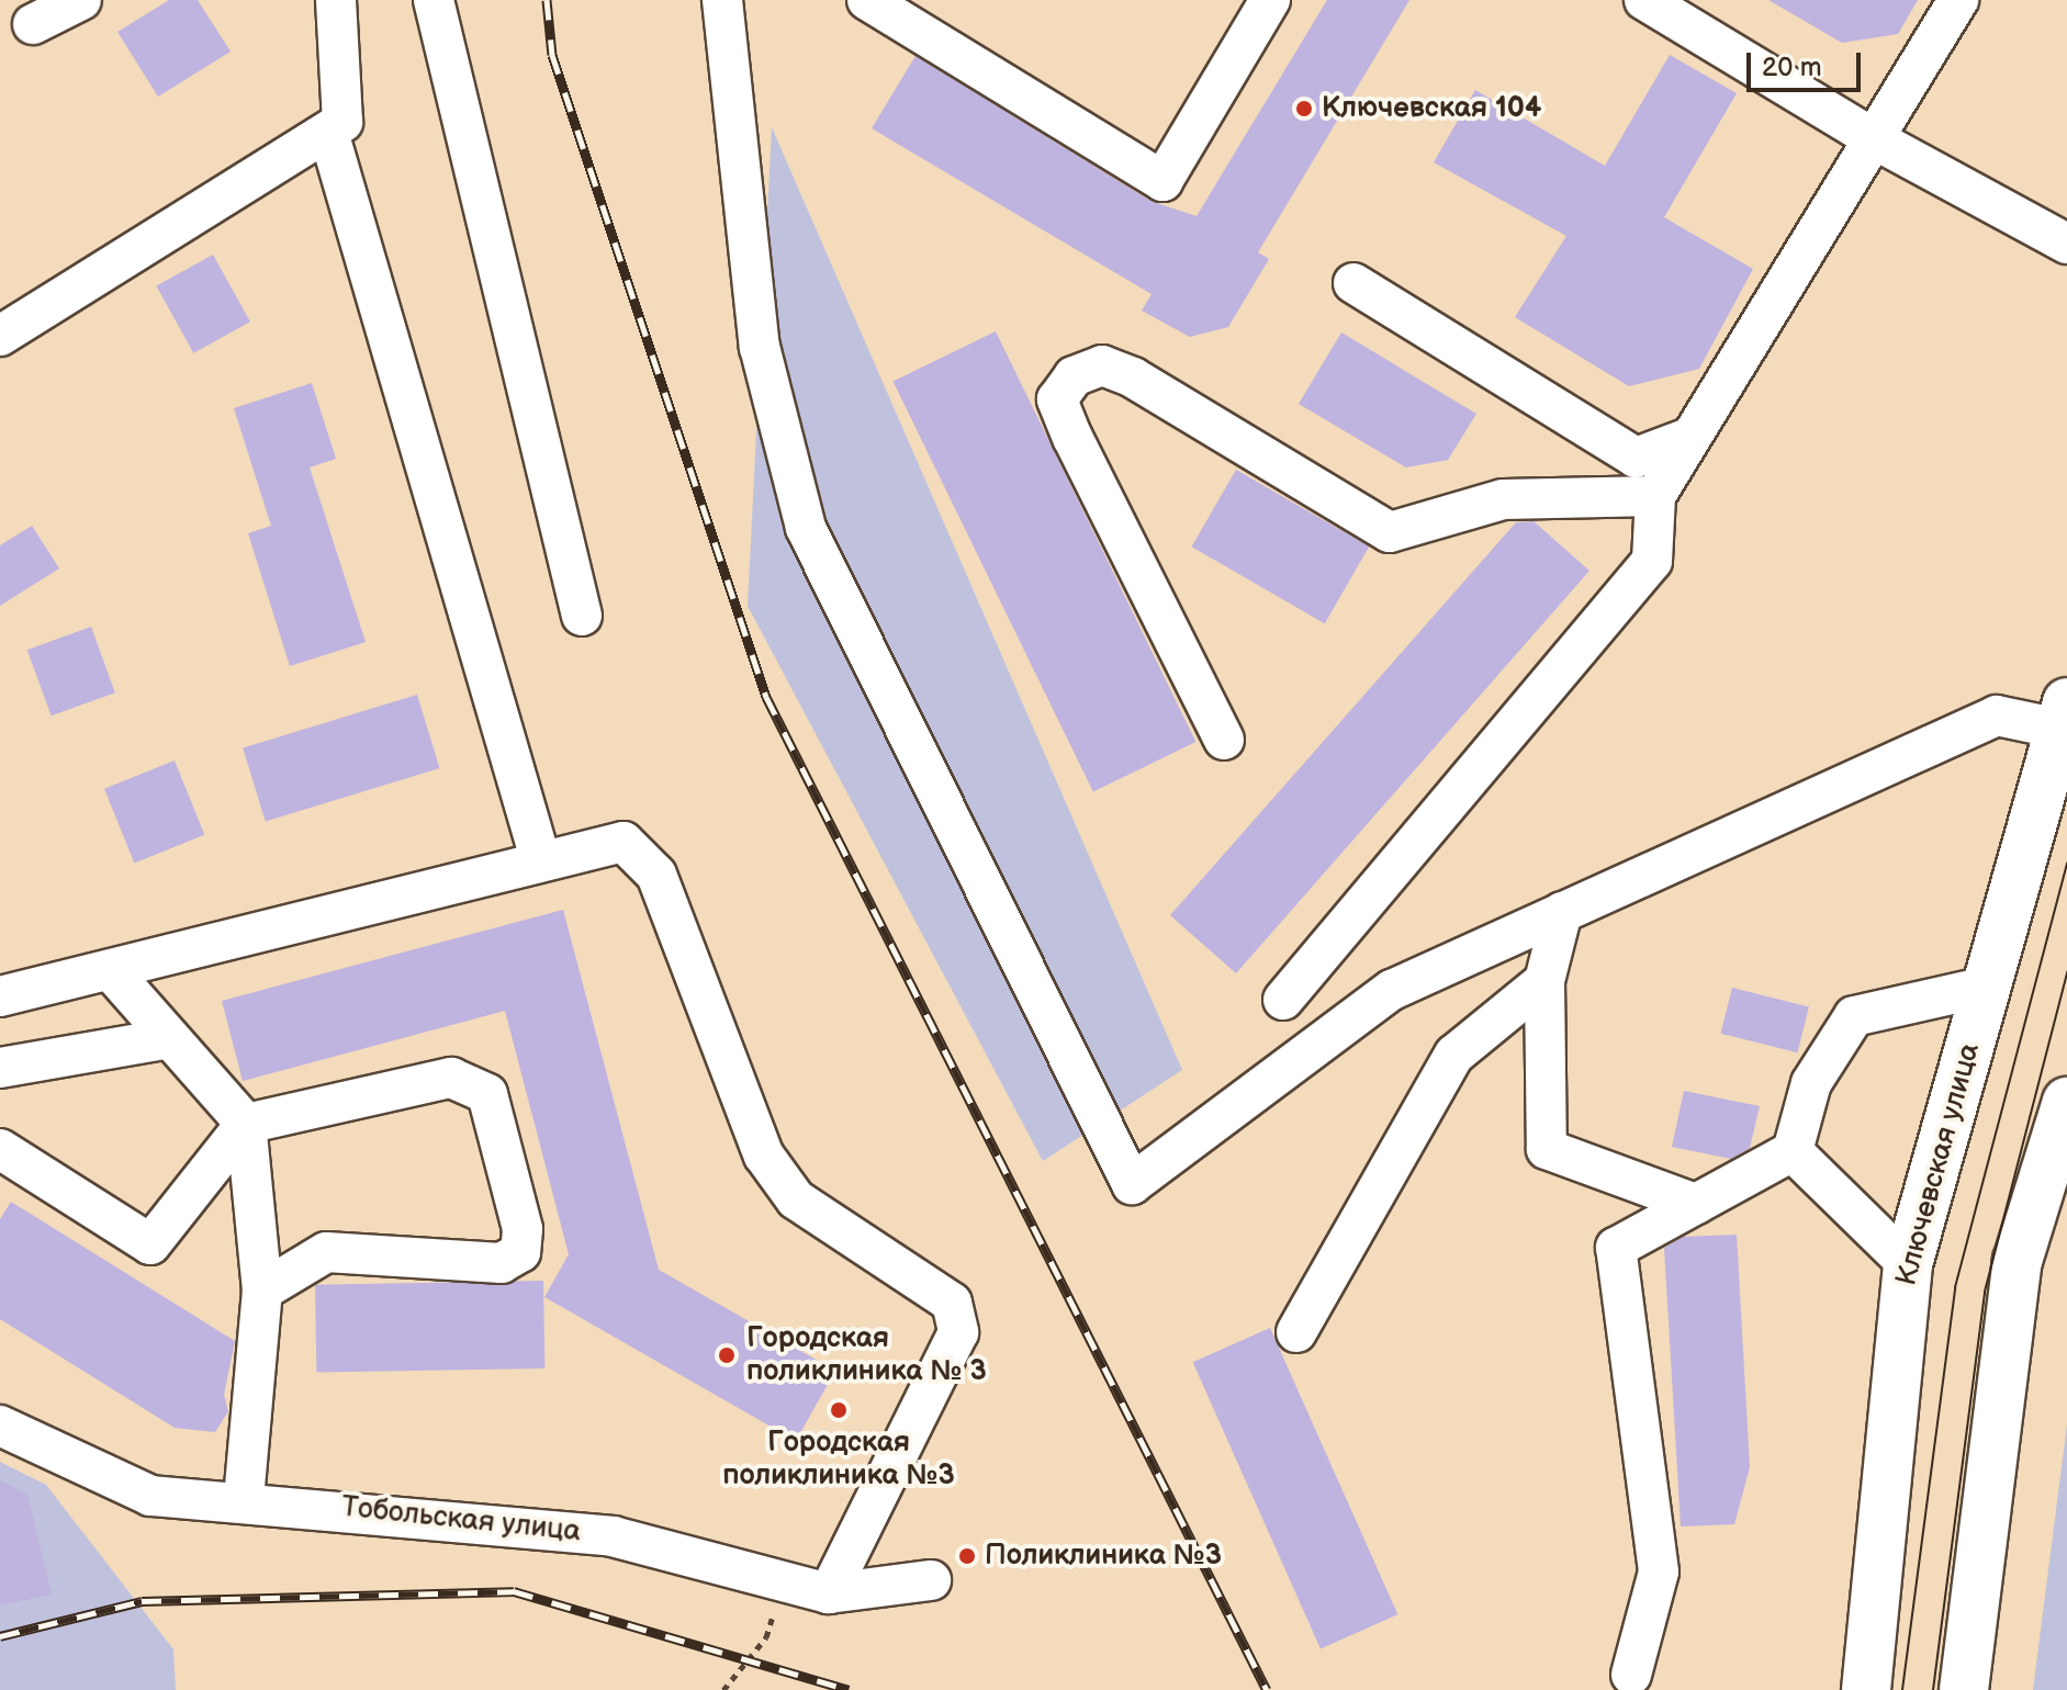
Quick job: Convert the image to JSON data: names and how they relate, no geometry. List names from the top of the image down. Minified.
{"streets":{"main road":["Ключевская улица"],"street":["Тобольская улица"]},"places":["Ключевская 104","Городская поликлиника № 3","Городская поликлиника №3","Поликлиника №3"],"scale_bar":"20 m"}
